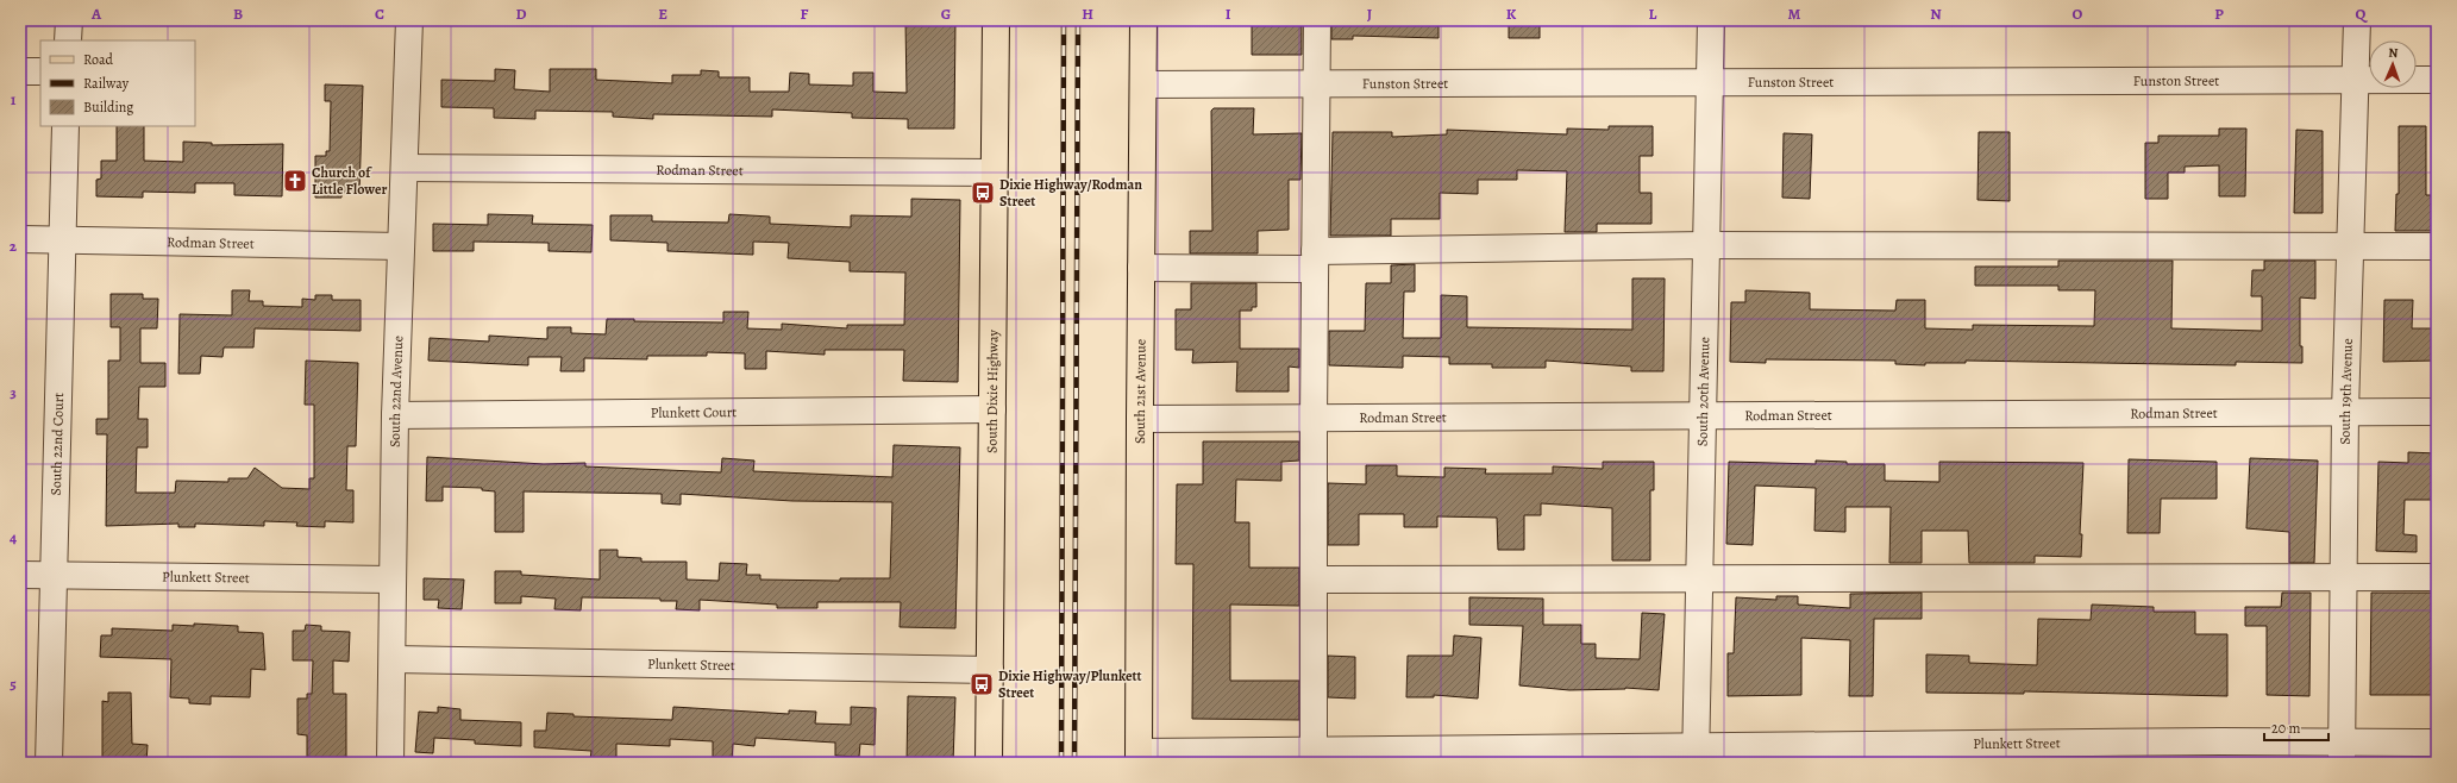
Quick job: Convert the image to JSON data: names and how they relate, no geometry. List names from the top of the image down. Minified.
{"streets":{"main road":["South Dixie Highway","South 21st Avenue"],"street":["Funston Street","Rodman Street","South 22nd Avenue","South 20th Avenue","South 19th Avenue","Plunkett Court","South 22nd Court","Plunkett Street"]},"crossings":[["Funston Street","South 21st Avenue"],["Funston Street","South 20th Avenue"],["Funston Street","South 19th Avenue"],["Rodman Street","South 22nd Avenue"],["Rodman Street","South Dixie Highway"],["Rodman Street","South 21st Avenue"],["Rodman Street","South 20th Avenue"],["Rodman Street","South 19th Avenue"],["Rodman Street","South 22nd Court"],["South 22nd Avenue","Plunkett Court"],["South 22nd Avenue","Plunkett Street"],["South Dixie Highway","Plunkett Court"],["South Dixie Highway","Plunkett Street"],["South 21st Avenue","Plunkett Street"],["South 20th Avenue","Plunkett Street"],["South 19th Avenue","Plunkett Street"],["South 22nd Court","Plunkett Street"]],"places":{"church":["Church of Little Flower"],"bus stop":["Dixie Highway/Rodman Street","Dixie Highway/Plunkett Street"]},"legend":["Road","Railway","Building"],"scale_bar":"20 m","north":"top","grid":{"columns":["A","B","C","D","E","F","G","H","I","J","K","L","M","N","O","P","Q"],"rows":["1","2","3","4","5"]}}
